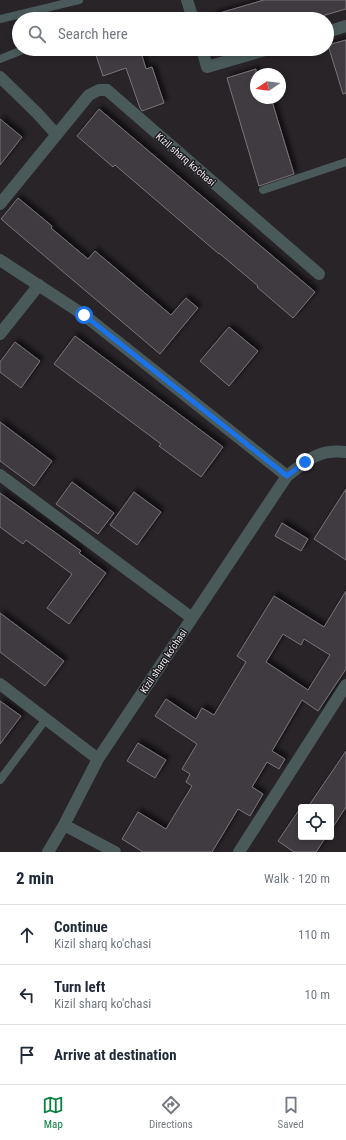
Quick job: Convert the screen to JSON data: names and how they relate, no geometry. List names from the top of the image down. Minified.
{"streets":{"street":["Kizil sharq ko'chasi"]},"north":"left","page":{"search":"Search here","heading":["2 min","Walk · 120 m"],"list":[["Continue","Kizil sharq ko'chasi","110 m"],["Turn left","Kizil sharq ko'chasi","10 m"],"Arrive at destination"],"nav":["Map","Directions","Saved"]}}
